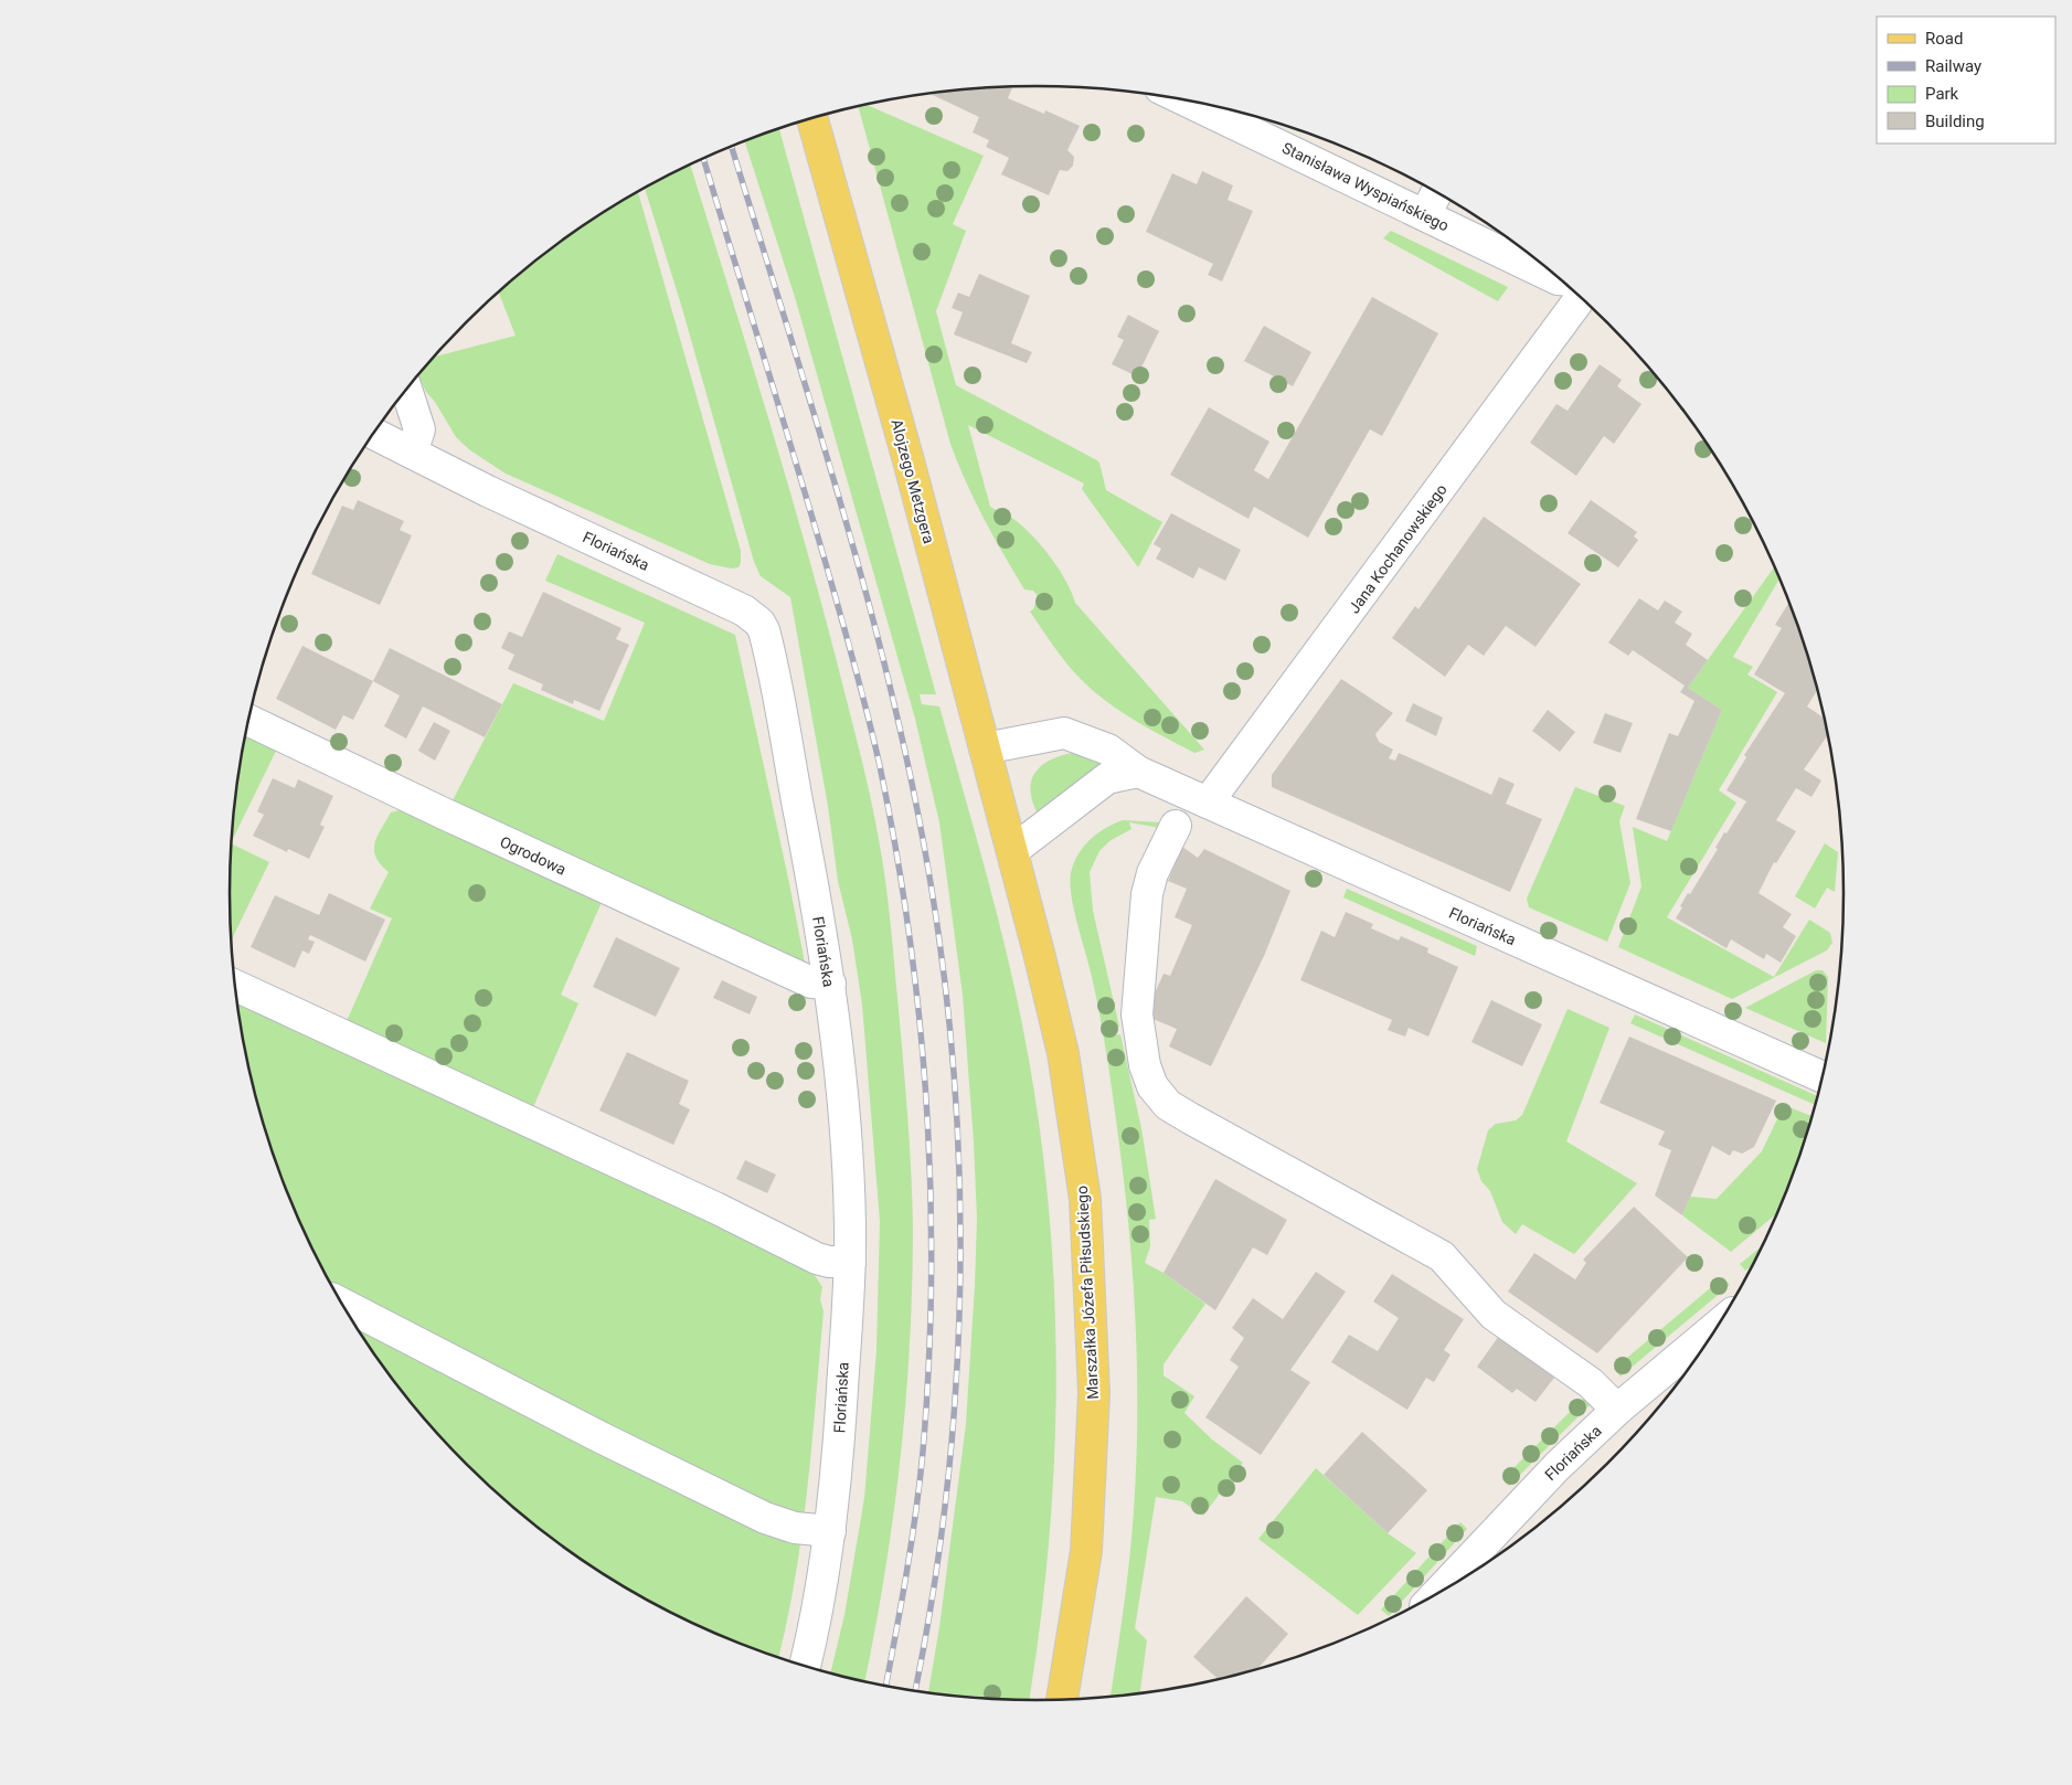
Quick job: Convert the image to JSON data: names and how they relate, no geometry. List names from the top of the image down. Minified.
{"streets":{"main road":["Alojzego Metzgera","Marszałka Józefa Piłsudskiego"],"street":["Stanisława Wyspiańskiego","Jana Kochanowskiego","Floriańska","Ogrodowa"]},"crossings":[["Alojzego Metzgera","Floriańska"],["Alojzego Metzgera","Marszałka Józefa Piłsudskiego"],["Jana Kochanowskiego","Floriańska"],["Floriańska","Ogrodowa"]],"legend":["Road","Railway","Park","Building"]}
